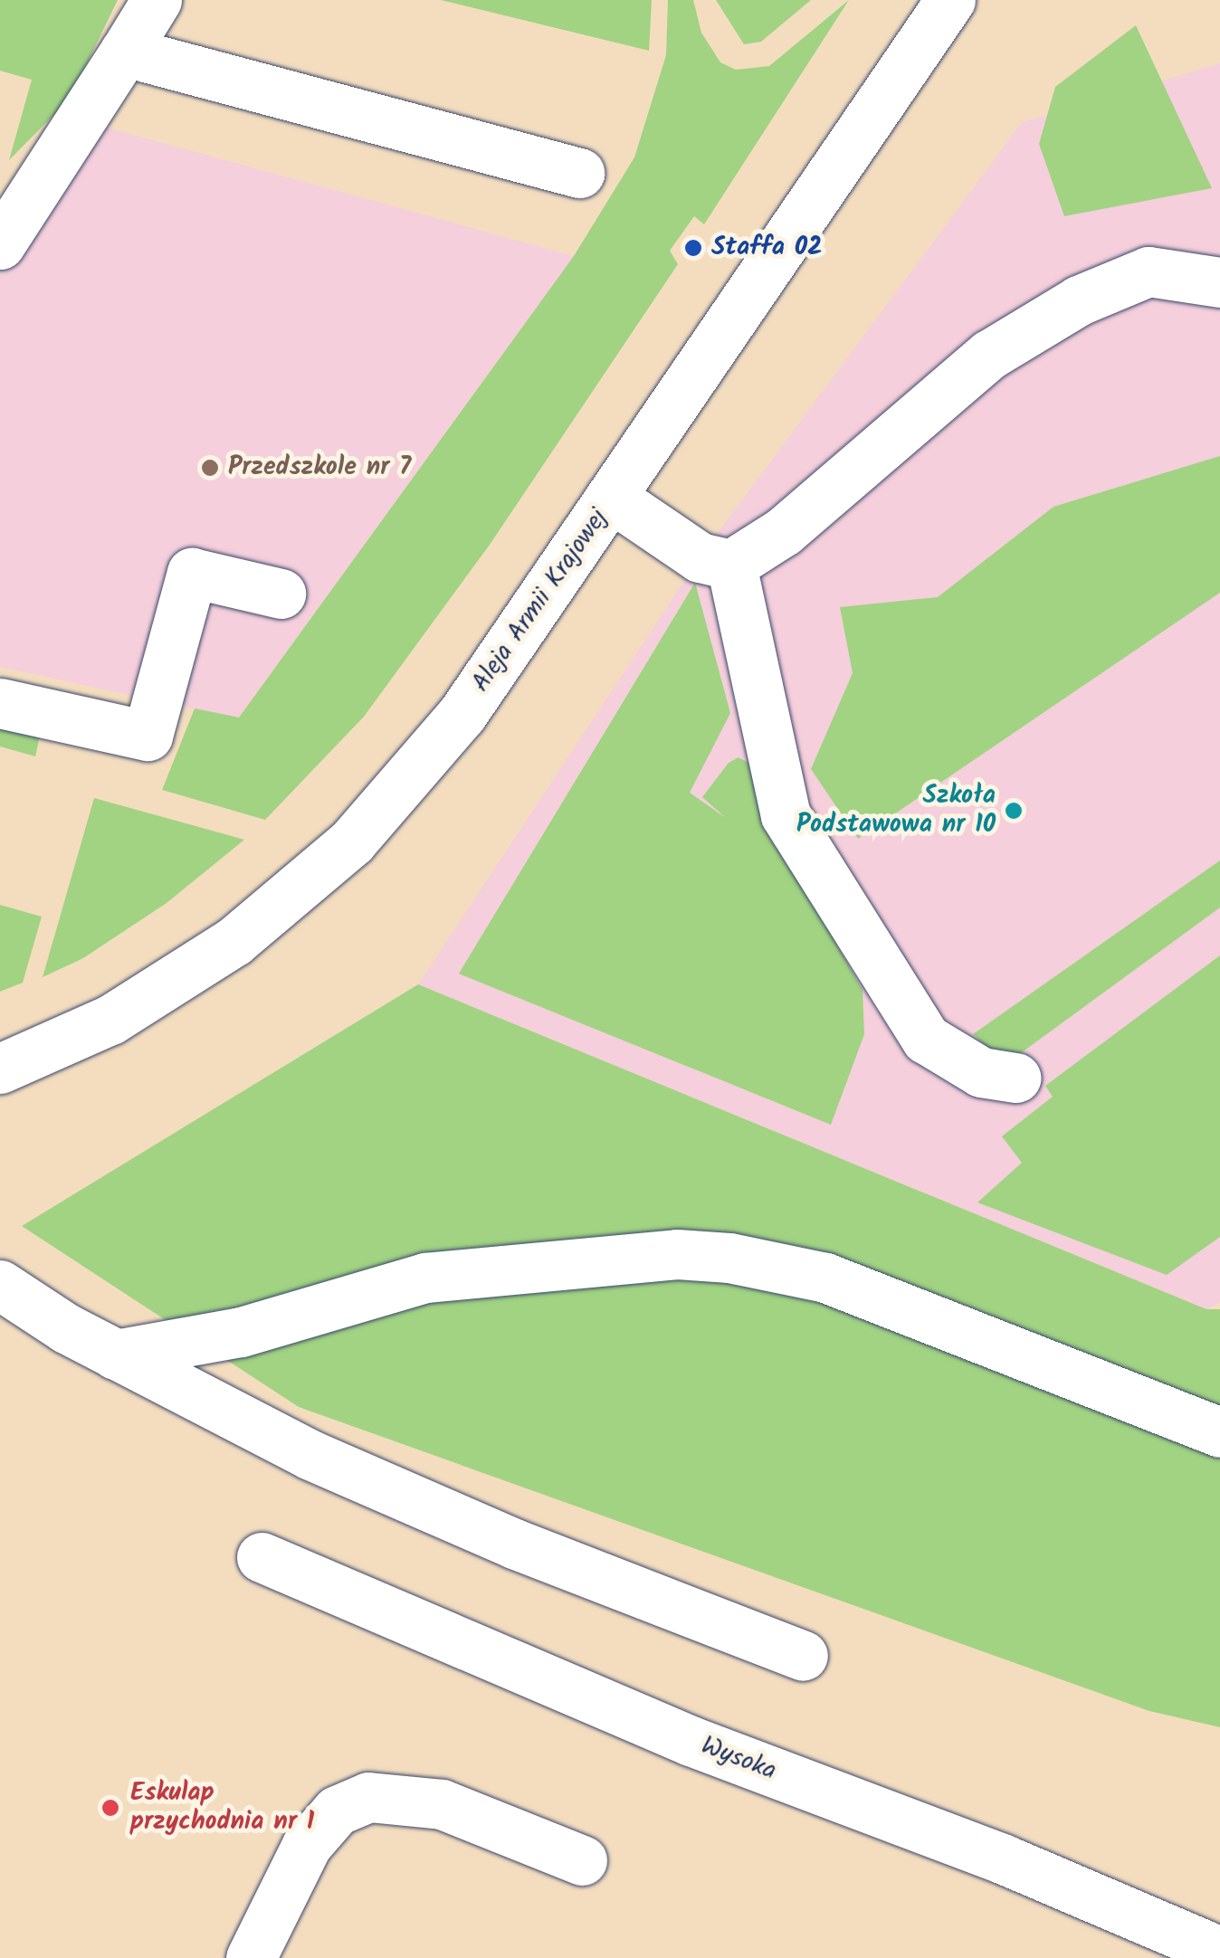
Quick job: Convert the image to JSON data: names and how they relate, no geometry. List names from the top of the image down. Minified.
{"streets":{"street":["Aleja Armii Krajowej","Wysoka"]},"places":["Staffa 02","Przedszkole nr 7","Szkoła Podstawowa nr 10","Eskulap przychodnia nr 1"]}
